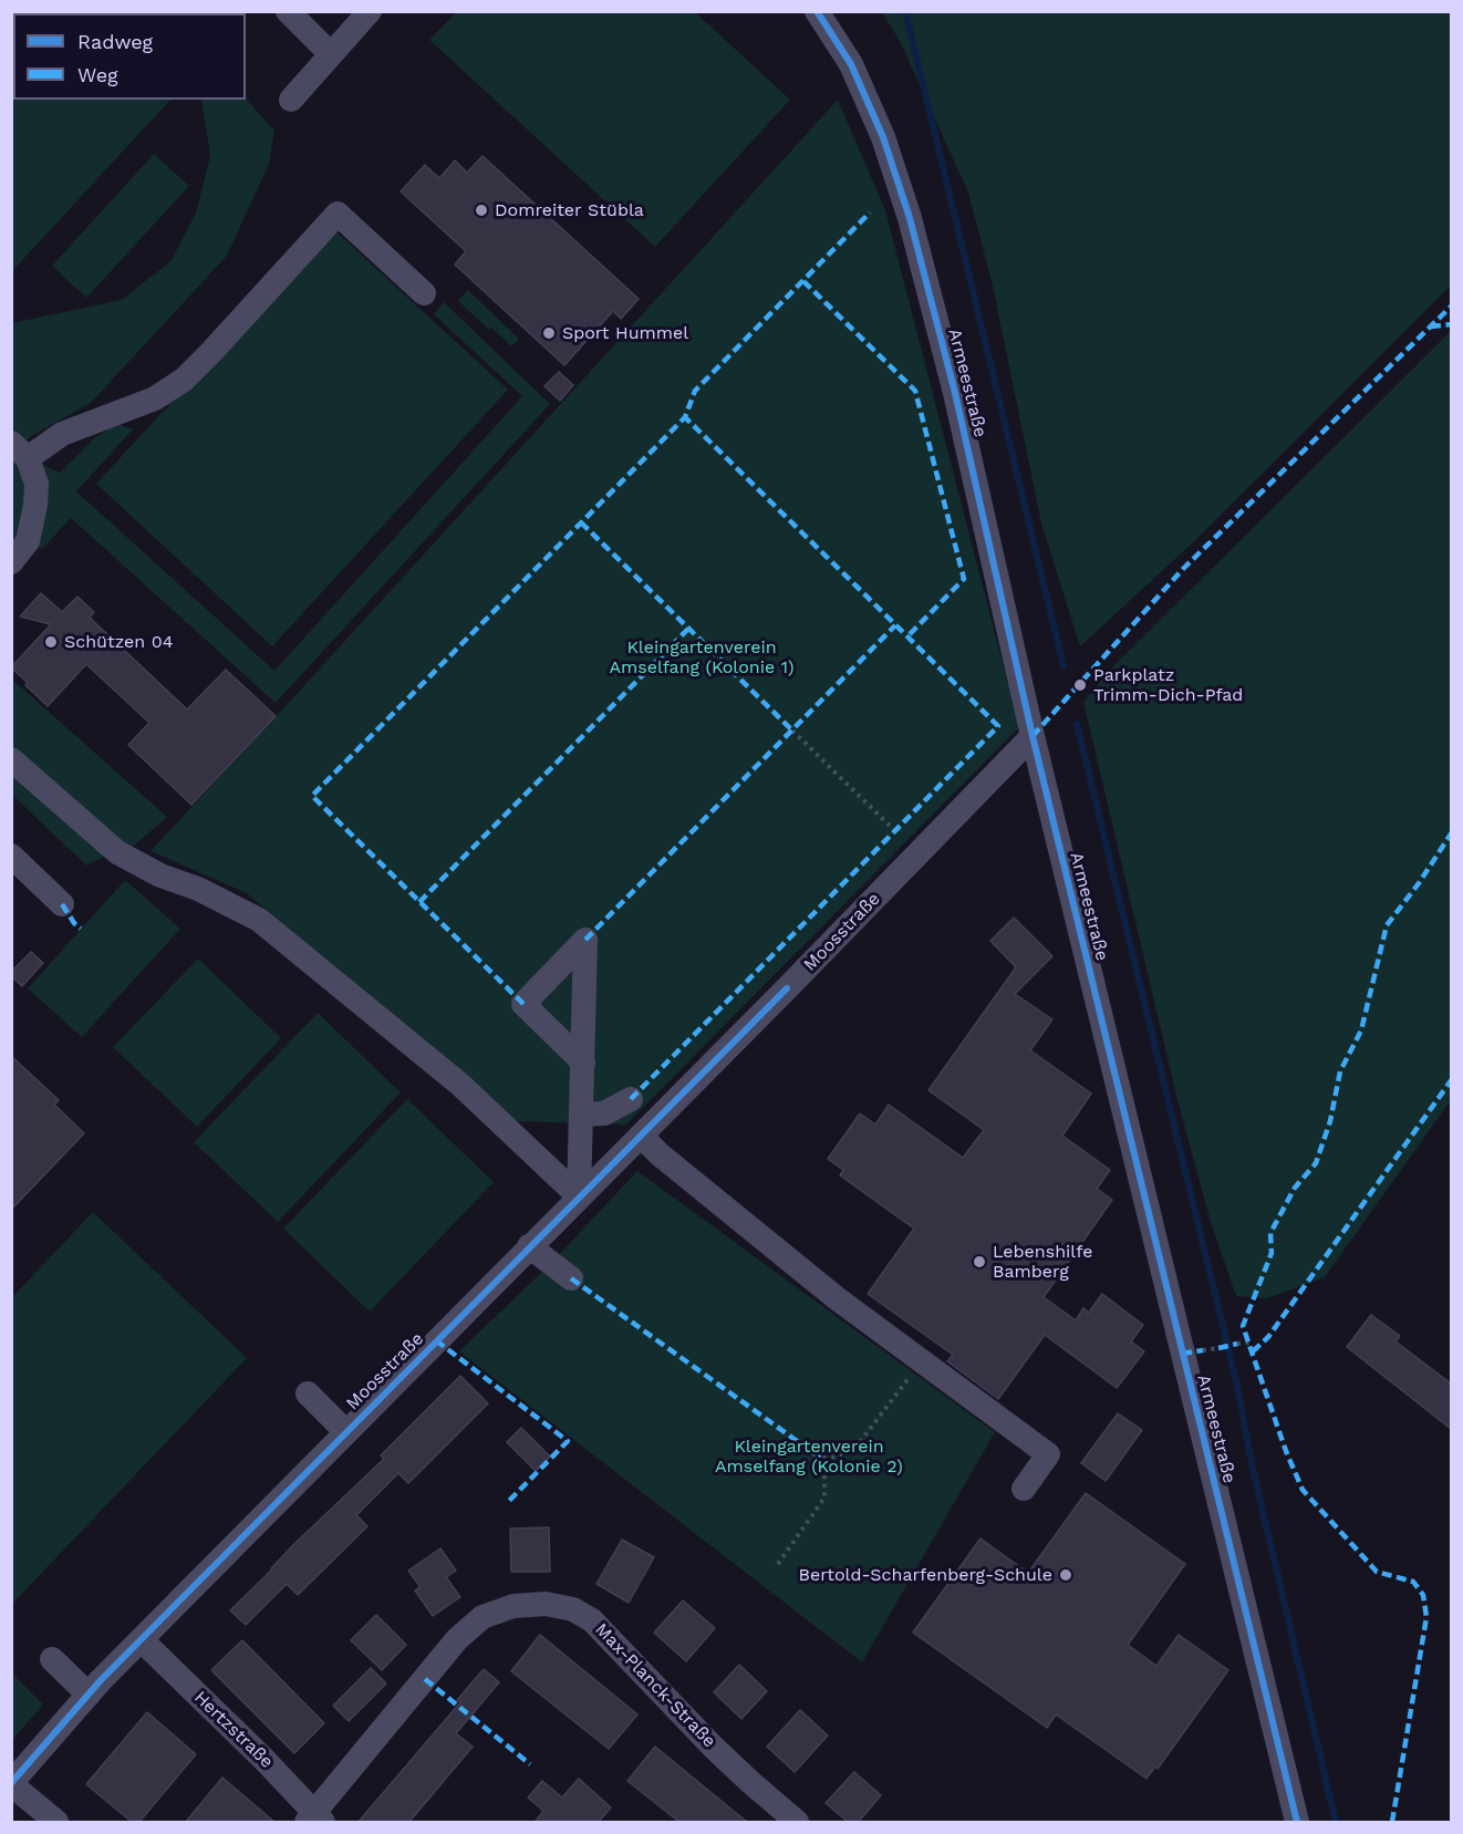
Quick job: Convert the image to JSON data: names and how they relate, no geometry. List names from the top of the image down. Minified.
{"streets":{"street":["Armeestraße","Moosstraße","Max-Planck-Straße","Hertzstraße"]},"crossings":[["Armeestraße","Moosstraße"],["Moosstraße","Hertzstraße"],["Max-Planck-Straße","Hertzstraße"]],"parks":["Kleingartenverein Amselfang (Kolonie 1)","Kleingartenverein Amselfang (Kolonie 2)"],"places":["Domreiter Stübla","Sport Hummel","Schützen 04","Parkplatz Trimm-Dich-Pfad","Lebenshilfe Bamberg","Bertold-Scharfenberg-Schule"],"legend":["Radweg","Weg"]}
